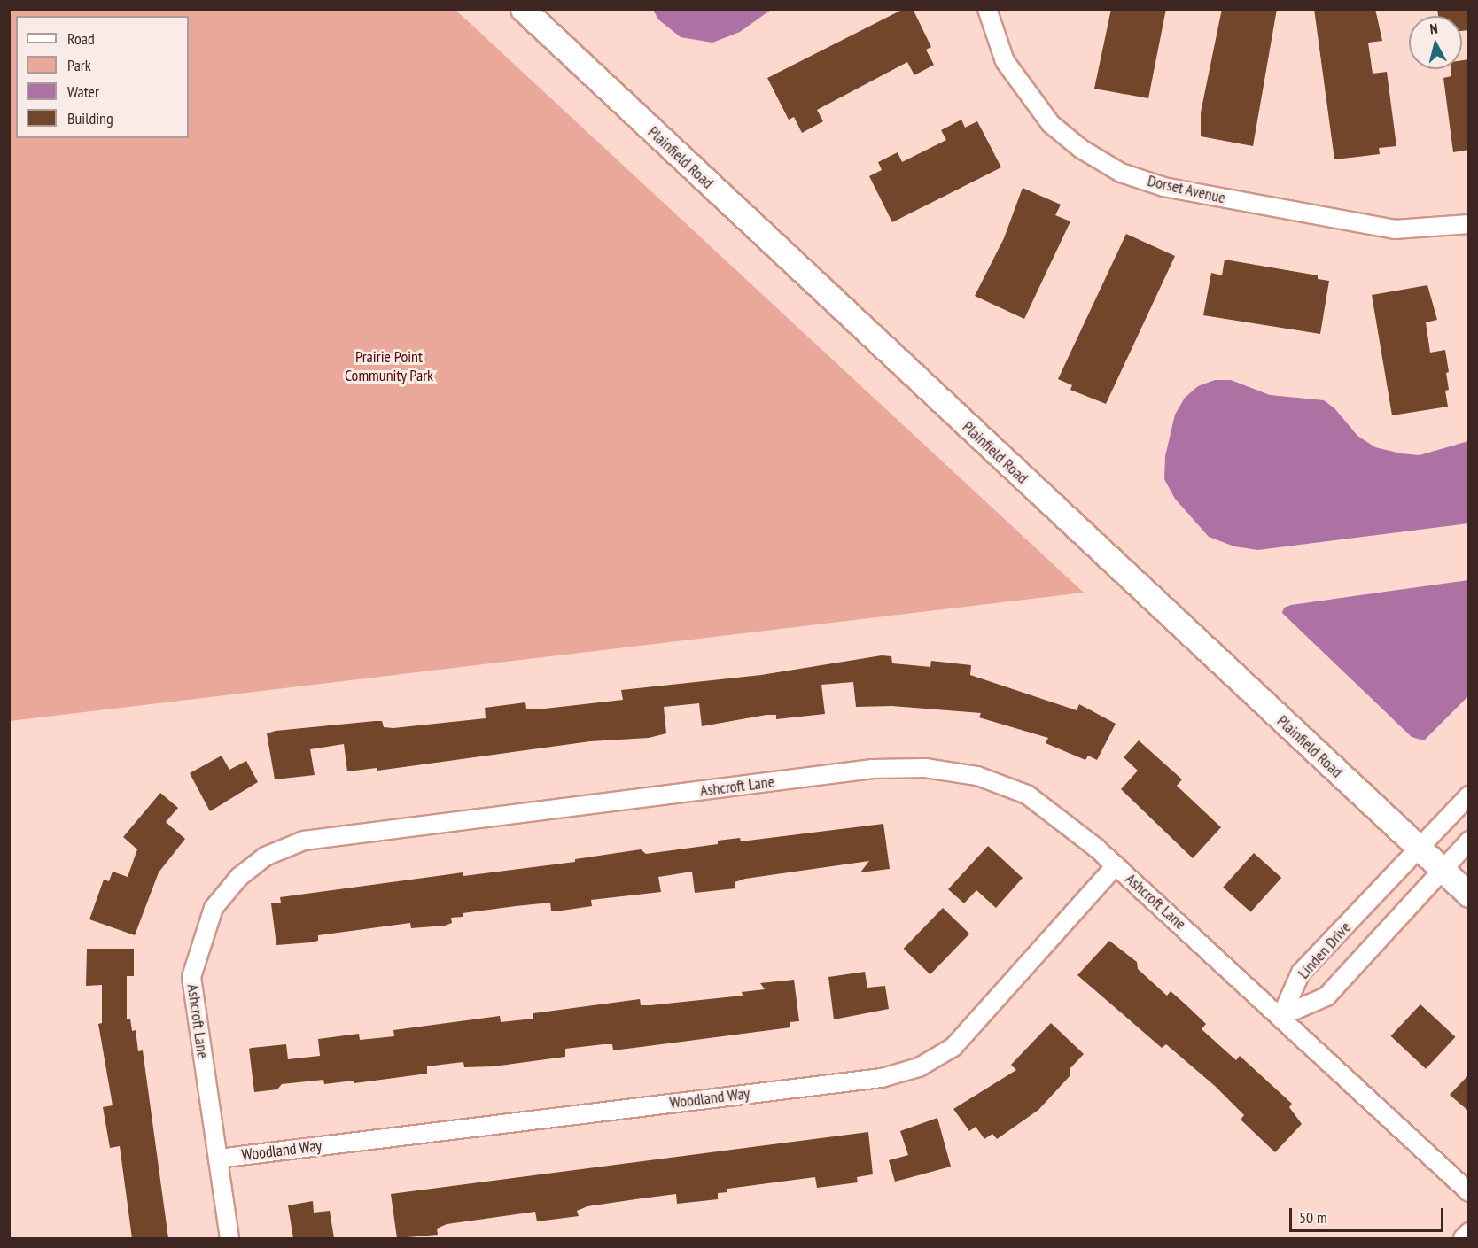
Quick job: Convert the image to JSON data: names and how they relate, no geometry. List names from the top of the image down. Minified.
{"streets":{"main road":["Plainfield Road"],"street":["Dorset Avenue","Ashcroft Lane","Linden Drive","Woodland Way"]},"crossings":[["Plainfield Road","Linden Drive"],["Ashcroft Lane","Linden Drive"],["Ashcroft Lane","Woodland Way"]],"parks":["Prairie Point Community Park"],"legend":["Road","Park","Water","Building"],"scale_bar":"50 m","north":"top"}
